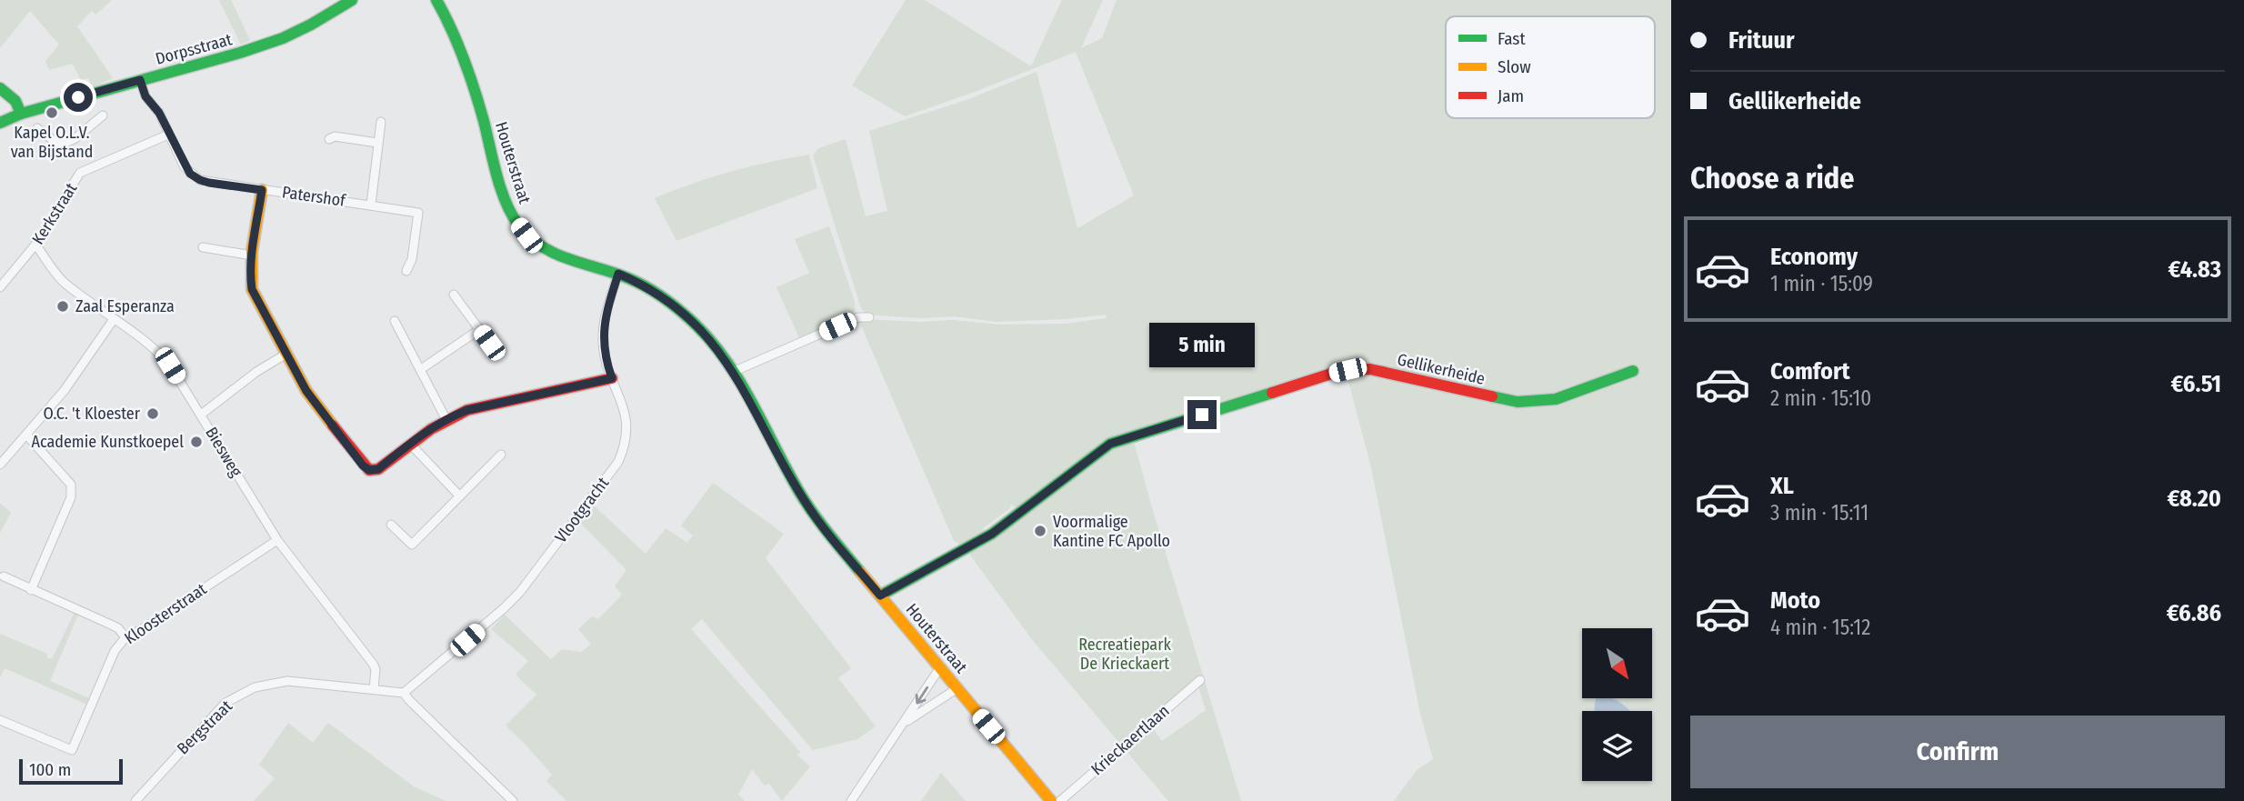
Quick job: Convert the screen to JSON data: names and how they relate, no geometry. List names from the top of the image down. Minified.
{"streets":{"street":["Dorpsstraat","Houterstraat","Patershof","Kerkstraat","Gellikerheide","Biesweg","Vlootgracht","Kloosterstraat","Bergstraat","Krieckaertlaan"]},"crossings":[["Houterstraat","Gellikerheide"],["Houterstraat","Vlootgracht"],["Patershof","Kerkstraat"],["Kerkstraat","Biesweg"],["Biesweg","Kloosterstraat"],["Biesweg","Bergstraat"],["Vlootgracht","Bergstraat"]],"parks":["Recreatiepark De Krieckaert"],"places":["Kapel O.L.V. van Bijstand","Zaal Esperanza","O.C. 't Kloester","Academie Kunstkoepel","Voormalige Kantine FC Apollo"],"legend":["Fast","Slow","Jam"],"scale_bar":"100 m","north":"bottom right","page":{"banner":["Frituur","Gellikerheide"],"heading":"Choose a ride","list":[{"name":"Economy","note":"1 min · 15:09","value":"€4.83"},{"name":"Comfort","note":"2 min · 15:10","value":"€6.51"},{"name":"XL","note":"3 min · 15:11","value":"€8.20"},{"name":"Moto","note":"4 min · 15:12","value":"€6.86"}],"bubble":"5 min","buttons":"Confirm","scale":"100 m"}}
